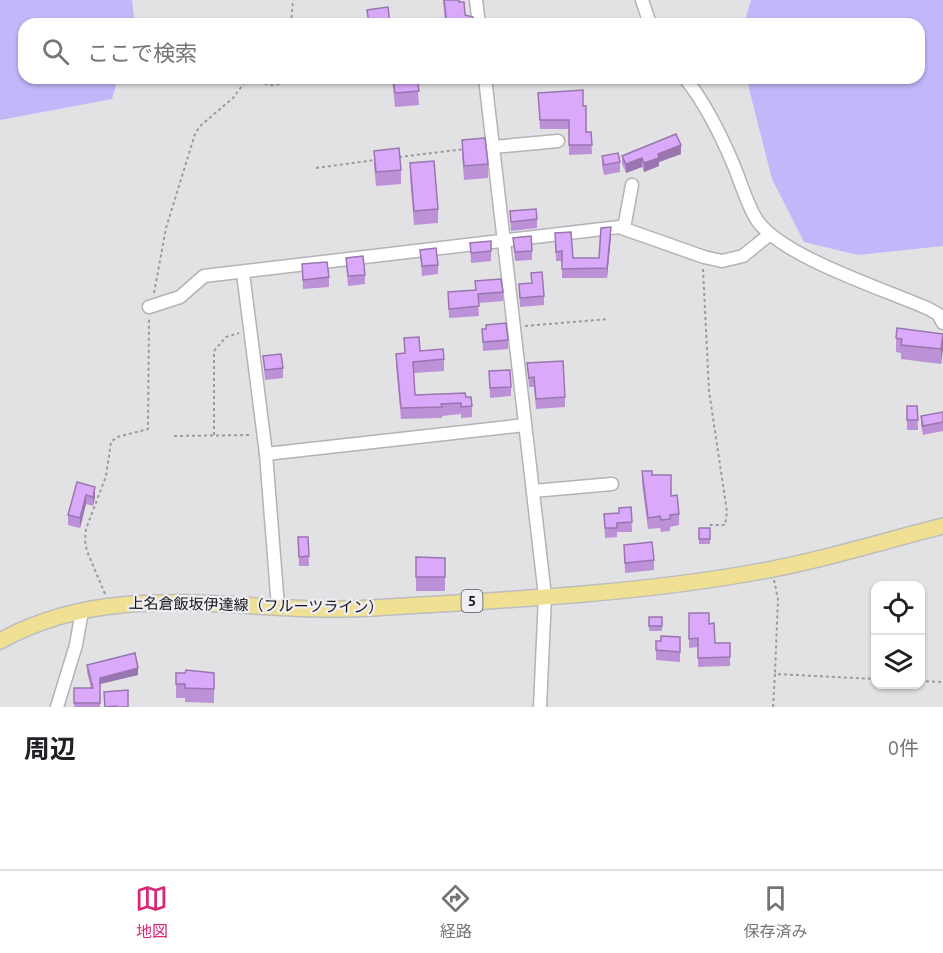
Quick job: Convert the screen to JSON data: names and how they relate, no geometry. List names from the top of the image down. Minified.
{"streets":{"main road":["5","上名倉飯坂伊達線（フルーツライン）"]},"page":{"search":"ここで検索","heading":["周辺","0件"],"nav":["地図","経路","保存済み"]}}
